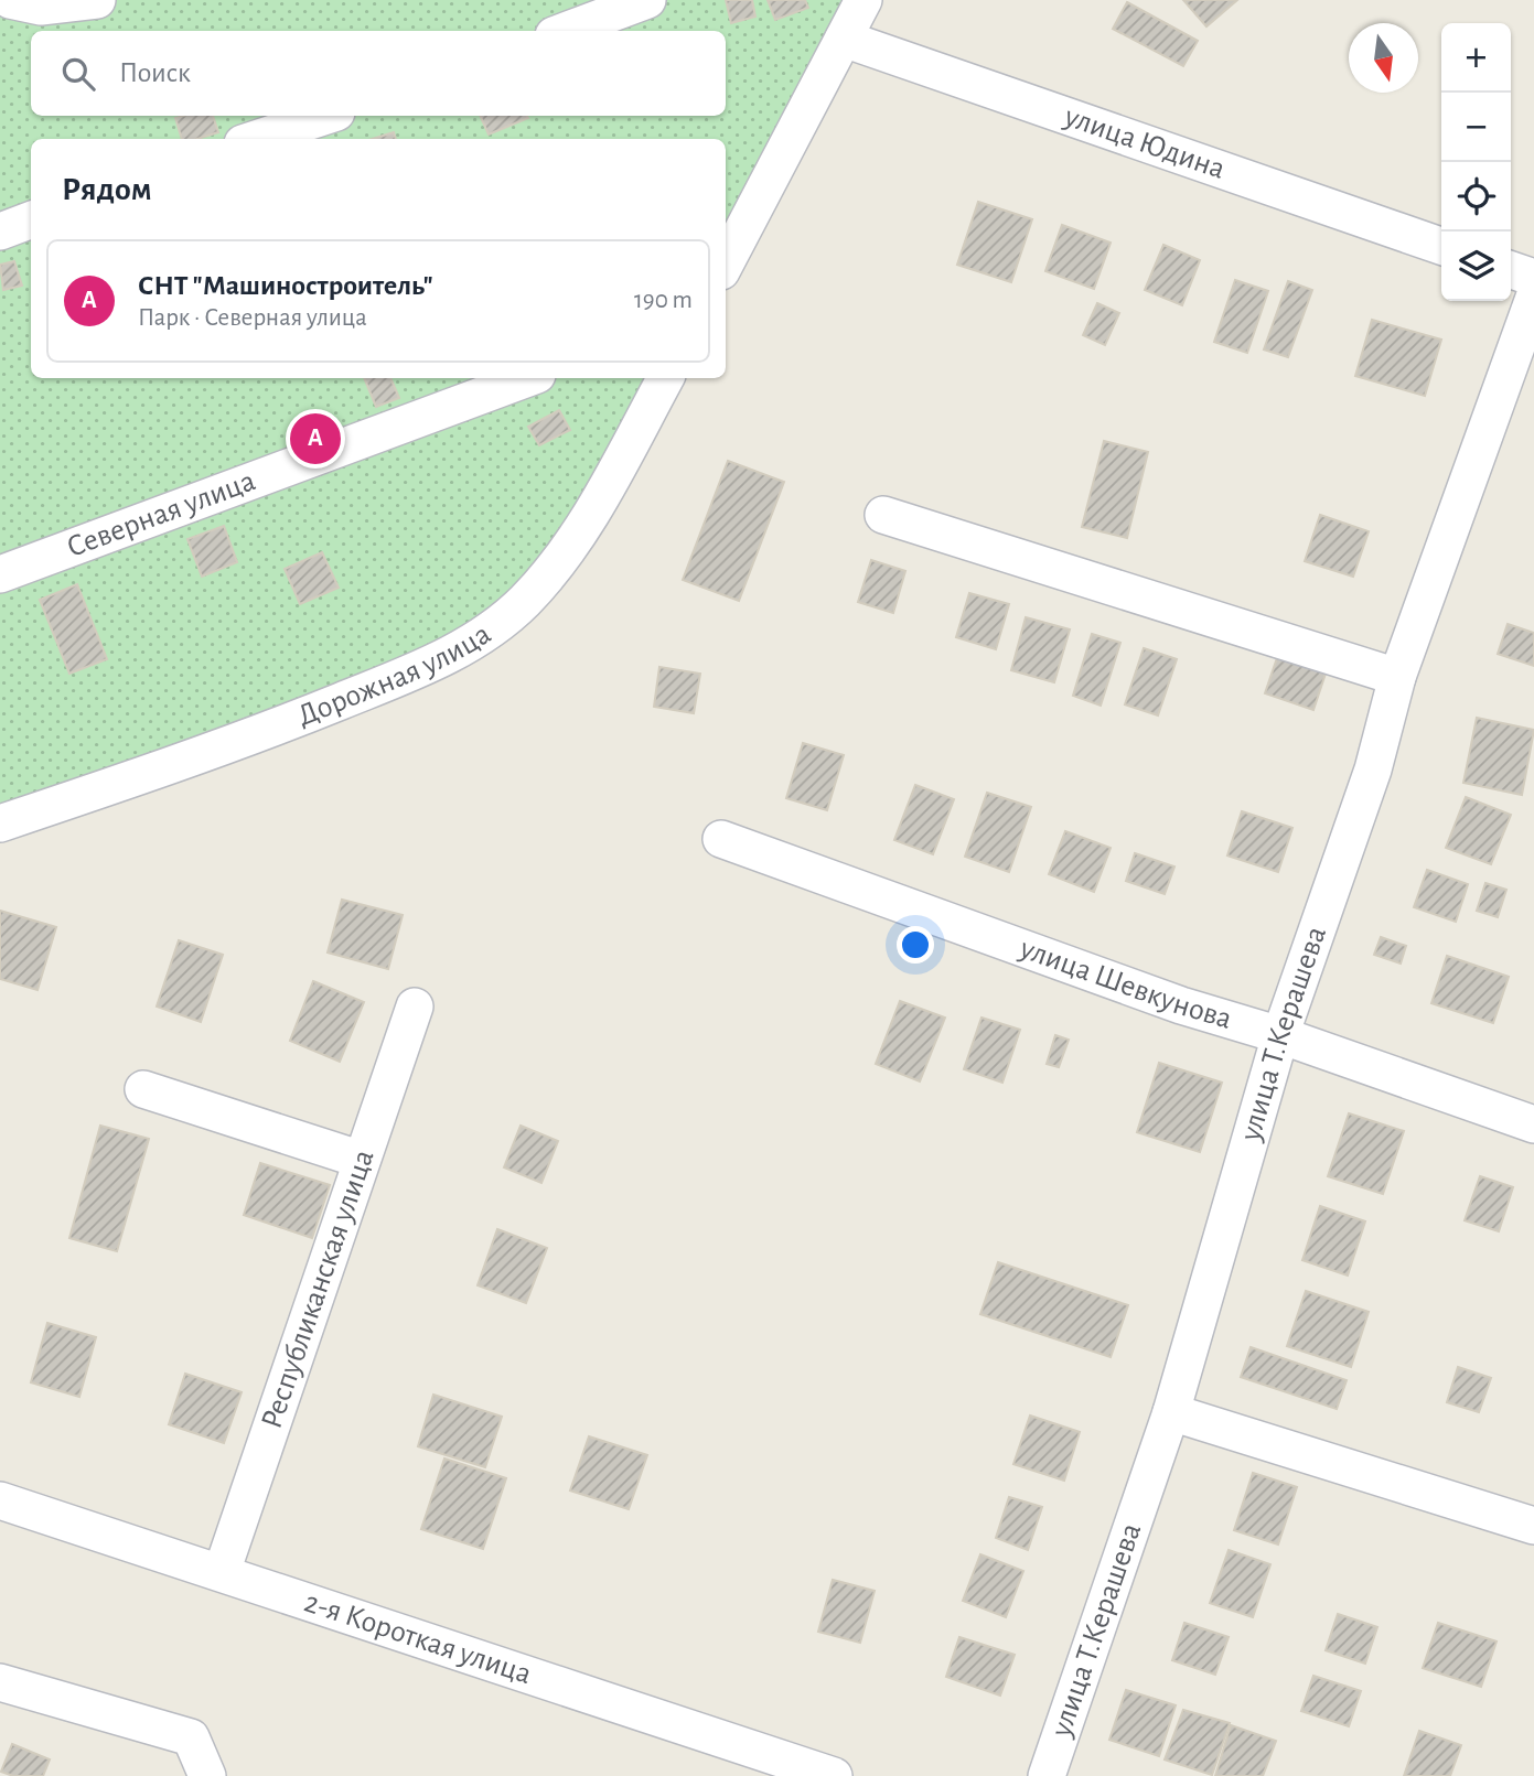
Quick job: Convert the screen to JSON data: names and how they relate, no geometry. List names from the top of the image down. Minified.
{"streets":{"street":["улица Юдина","Северная улица","Дорожная улица","улица Шевкунова","улица Т.Керашева","Республиканская улица","2-я Короткая улица"]},"crossings":[["улица Шевкунова","улица Т.Керашева"],["Республиканская улица","2-я Короткая улица"]],"north":"bottom","page":{"map_buttons":["+","−"],"search":"Поиск","heading":"Рядом","list":[{"mark":"A","name":"СНТ \"Машиностроитель\"","note":"Парк · Северная улица","value":"190 m"}],"pins":"A"}}
